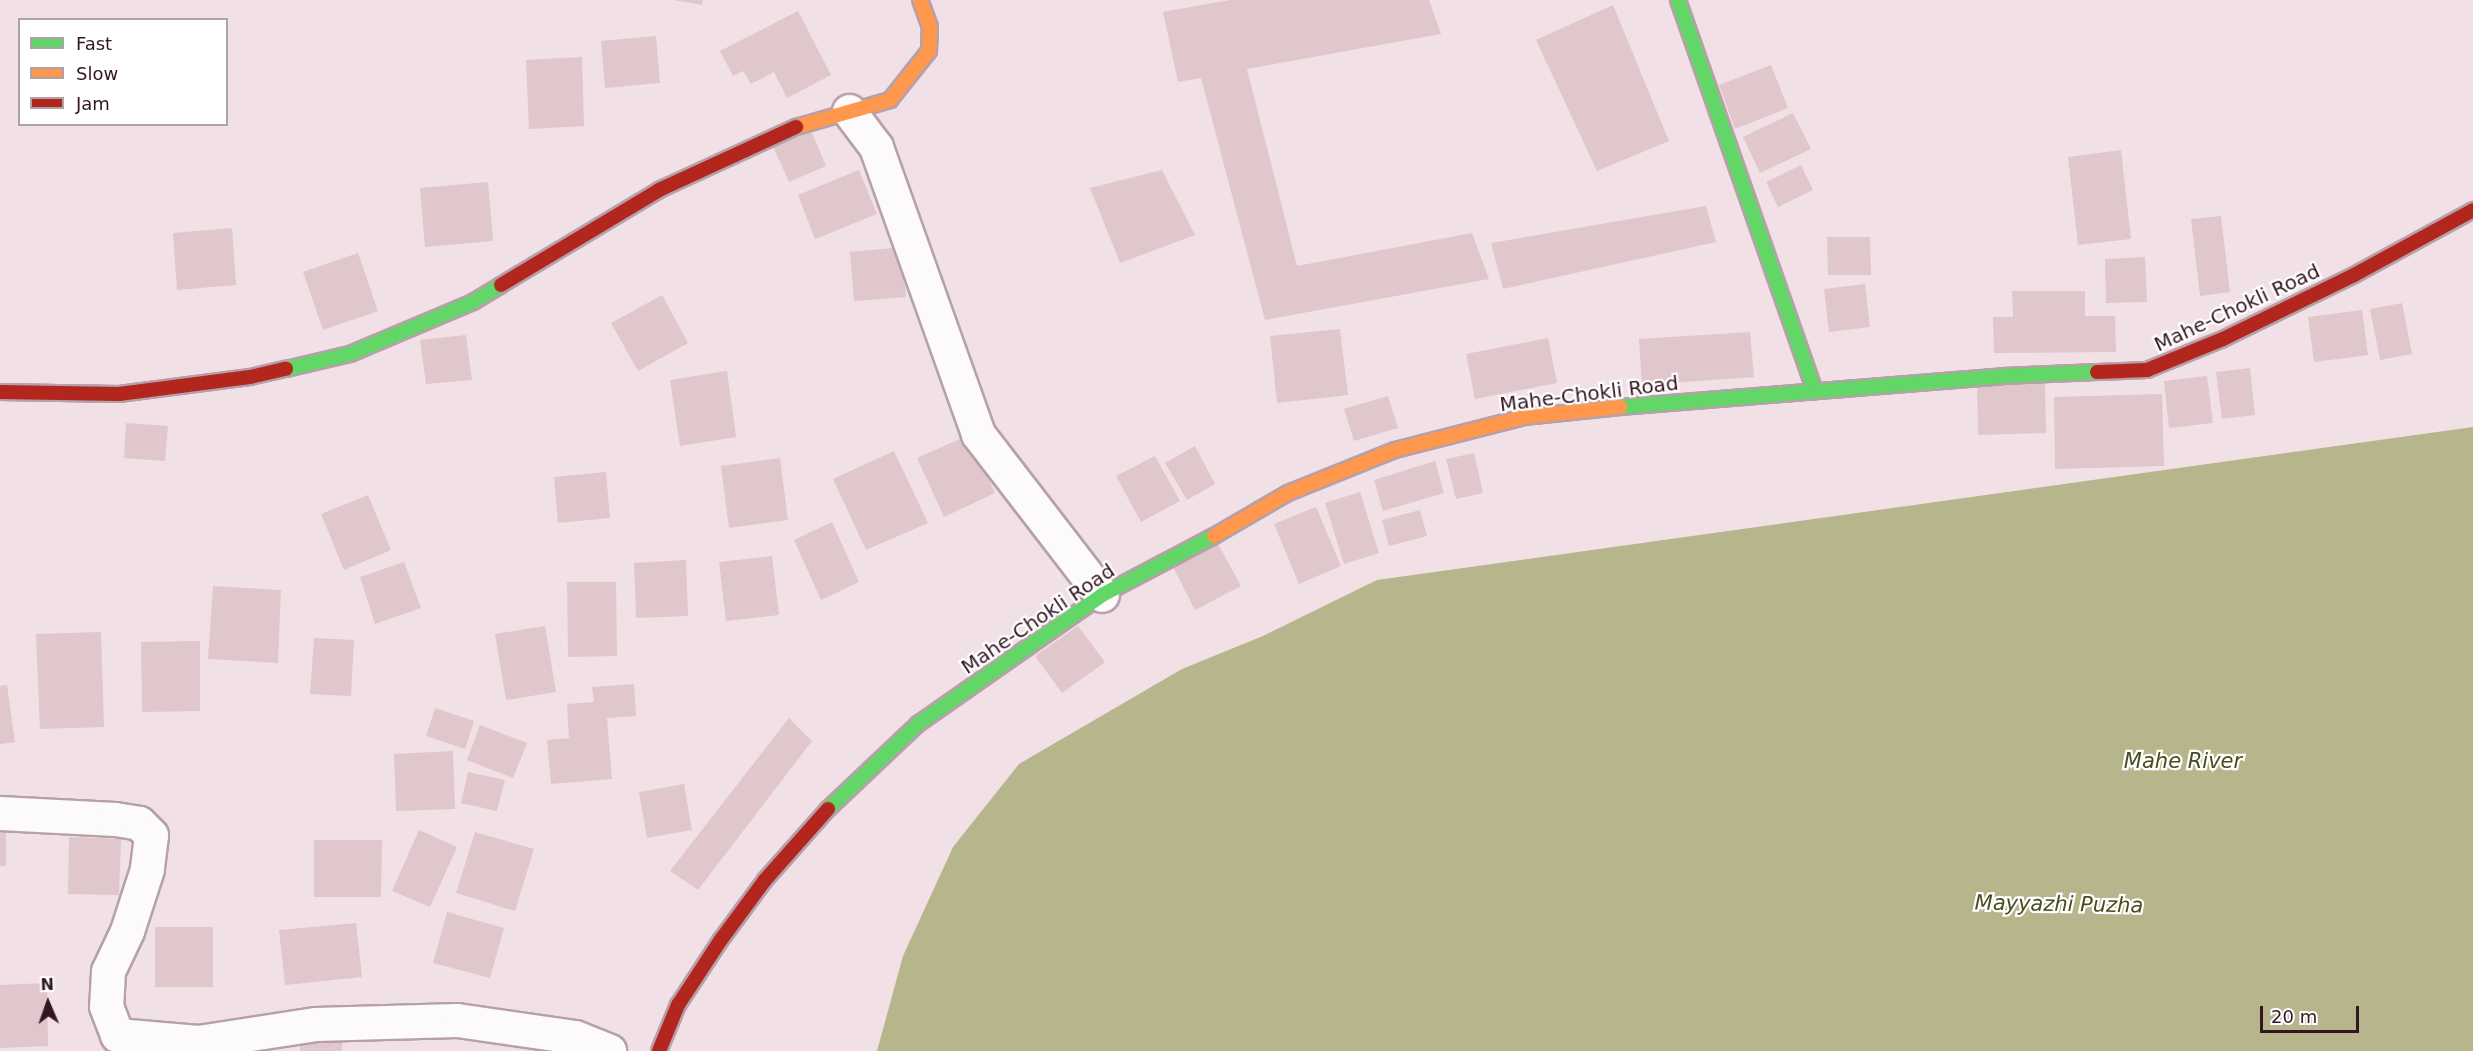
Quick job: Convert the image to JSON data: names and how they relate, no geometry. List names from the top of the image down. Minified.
{"streets":{"street":["Mahe-Chokli Road"]},"water":["Mahe River","Mayyazhi Puzha"],"legend":["Fast","Slow","Jam"],"scale_bar":"20 m","north":"top"}
